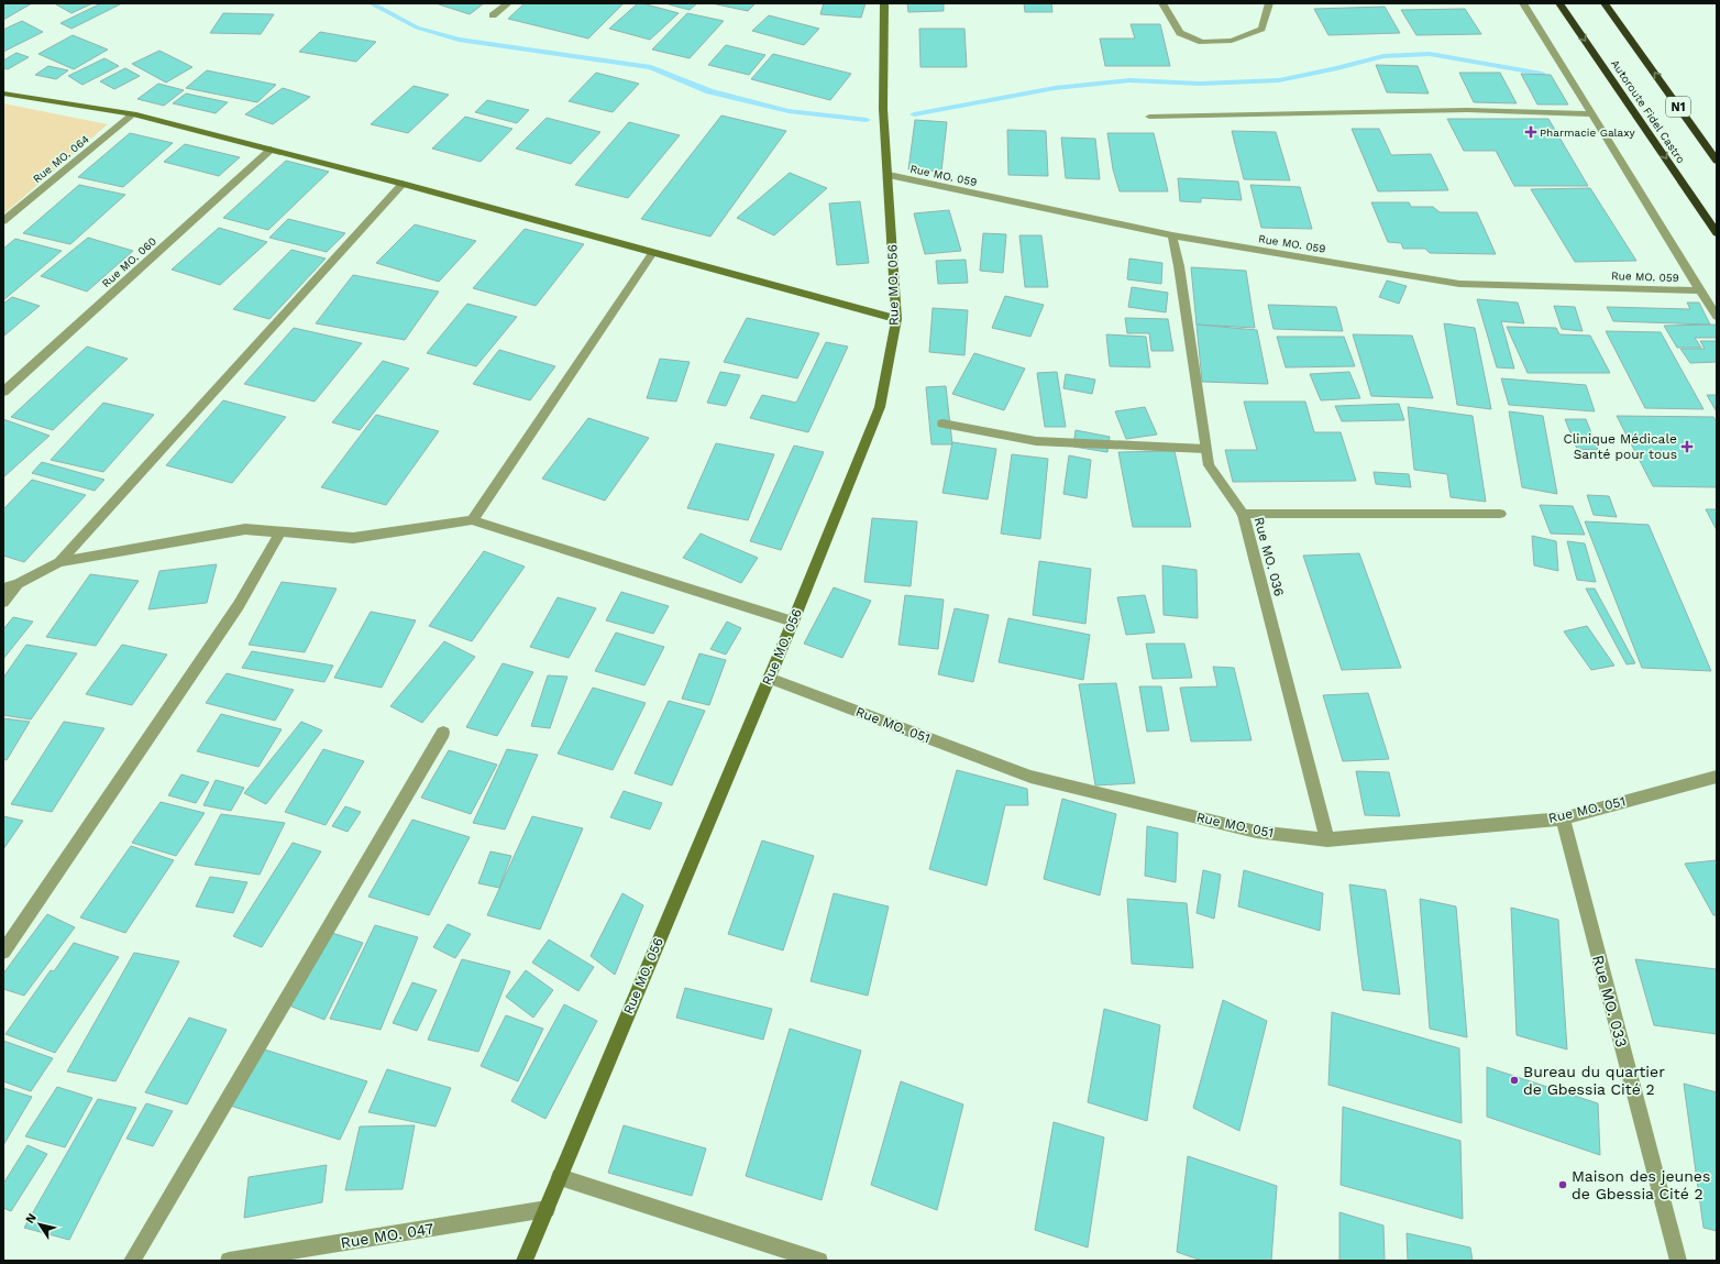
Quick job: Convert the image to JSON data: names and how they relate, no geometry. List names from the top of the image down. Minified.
{"streets":{"highway":["N1","Autoroute Fidel Castro"],"street":["Rue MO. 064","Rue MO. 059","Rue MO. 060","Rue MO. 056","Rue MO. 036","Rue MO. 051","Rue MO. 033","Rue MO. 047"]},"crossings":[["Rue MO. 059","Rue MO. 056"],["Rue MO. 059","Rue MO. 036"],["Rue MO. 056","Rue MO. 051"],["Rue MO. 056","Rue MO. 047"],["Rue MO. 036","Rue MO. 051"],["Rue MO. 051","Rue MO. 033"]],"places":{"health":["Pharmacie Galaxy","Clinique Médicale Santé pour tous"],"other":["Bureau du quartier de Gbessia Cité 2","Maison des jeunes de Gbessia Cité 2"]},"north":"top left"}
